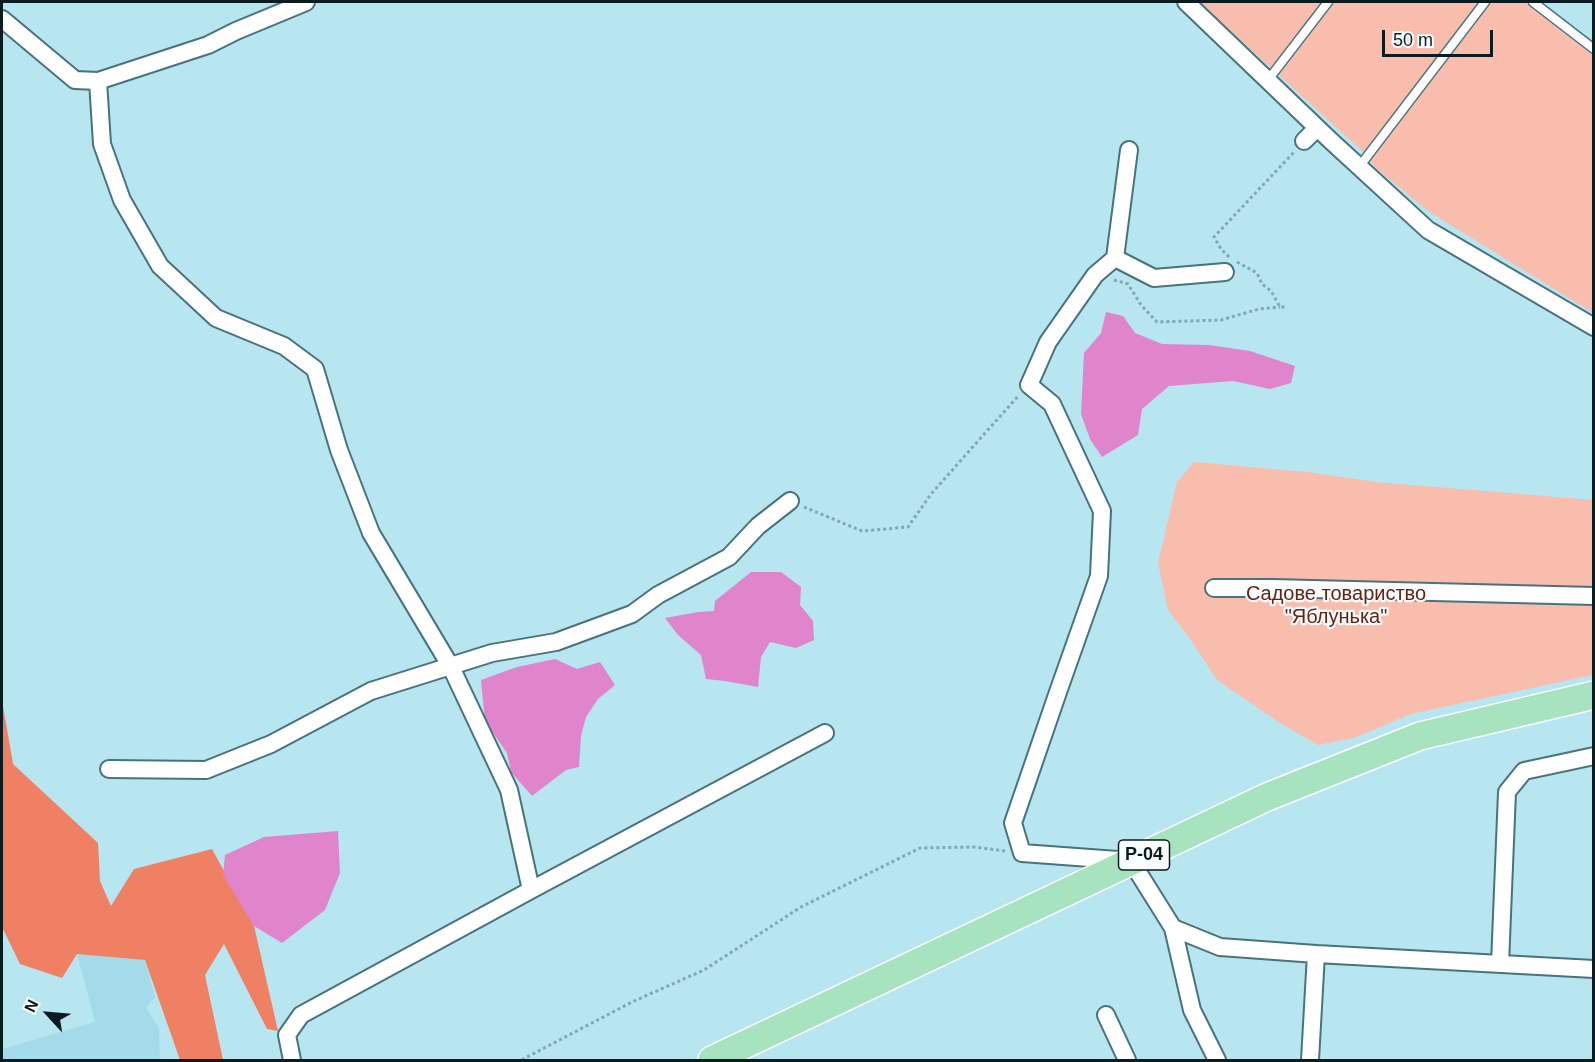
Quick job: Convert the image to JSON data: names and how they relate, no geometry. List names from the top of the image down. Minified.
{"streets":{"main road":["Р-04"]},"parks":["Садове товариство \"Яблунька\""],"scale_bar":"50 m","north":"top left"}
